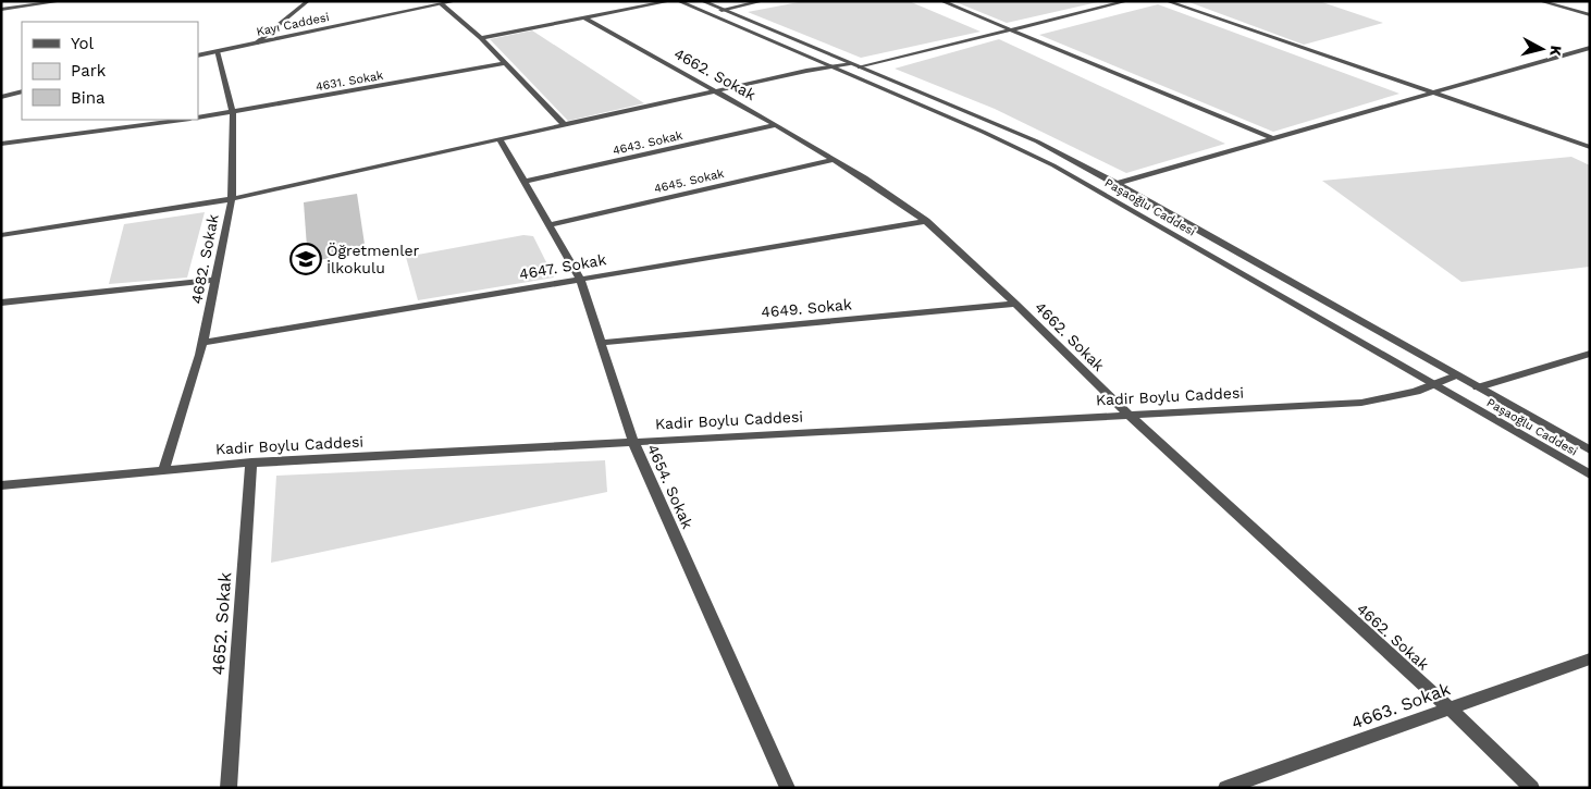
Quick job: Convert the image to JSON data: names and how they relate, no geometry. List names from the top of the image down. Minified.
{"streets":{"street":["Kayı Caddesi","4662. Sokak","4631. Sokak","4643. Sokak","4645. Sokak","Paşaoğlu Caddesi","4682. Sokak","4647. Sokak","4649. Sokak","Kadir Boylu Caddesi","4654. Sokak","4652. Sokak","4663. Sokak"]},"crossings":[["Kayı Caddesi","4682. Sokak"],["4662. Sokak","4643. Sokak"],["4662. Sokak","4645. Sokak"],["4662. Sokak","4647. Sokak"],["4662. Sokak","4649. Sokak"],["4662. Sokak","Kadir Boylu Caddesi"],["4662. Sokak","4663. Sokak"],["4631. Sokak","4682. Sokak"],["4643. Sokak","4654. Sokak"],["4645. Sokak","4654. Sokak"],["Paşaoğlu Caddesi","Kadir Boylu Caddesi"],["4682. Sokak","4647. Sokak"],["4682. Sokak","Kadir Boylu Caddesi"],["4647. Sokak","4654. Sokak"],["4649. Sokak","4654. Sokak"],["Kadir Boylu Caddesi","4654. Sokak"],["Kadir Boylu Caddesi","4652. Sokak"]],"places":{"school or university":["Öğretmenler İlkokulu"]},"legend":["Yol","Park","Bina"],"north":"right"}
